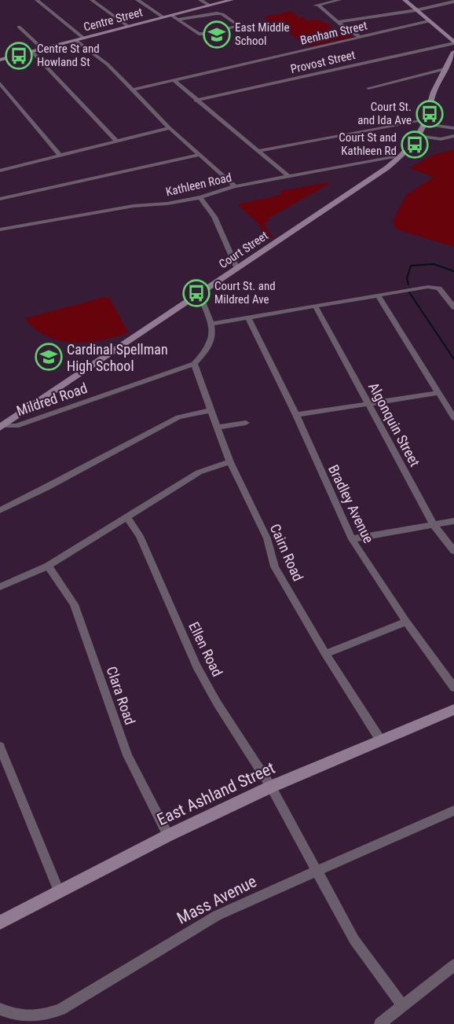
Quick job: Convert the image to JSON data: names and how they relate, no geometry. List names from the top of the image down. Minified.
{"streets":{"street":["Centre Street","Benham Street","Provost Street","Kathleen Road","Court Street","Mildred Road","Algonquin Street","Bradley Avenue","Cairn Road","Ellen Road","Clara Road","East Ashland Street","Mass Avenue"]},"crossings":[["Kathleen Road","Court Street"],["Court Street","Mildred Road"],["Mildred Road","Cairn Road"],["Cairn Road","East Ashland Street"],["Ellen Road","East Ashland Street"],["Ellen Road","Mass Avenue"],["Clara Road","East Ashland Street"]],"places":{"school or university":["East Middle School","Cardinal Spellman High School"],"bus stop":["Centre St and Howland St","Court St. and Ida Ave","Court St and Kathleen Rd","Court St. and Mildred Ave"]}}
